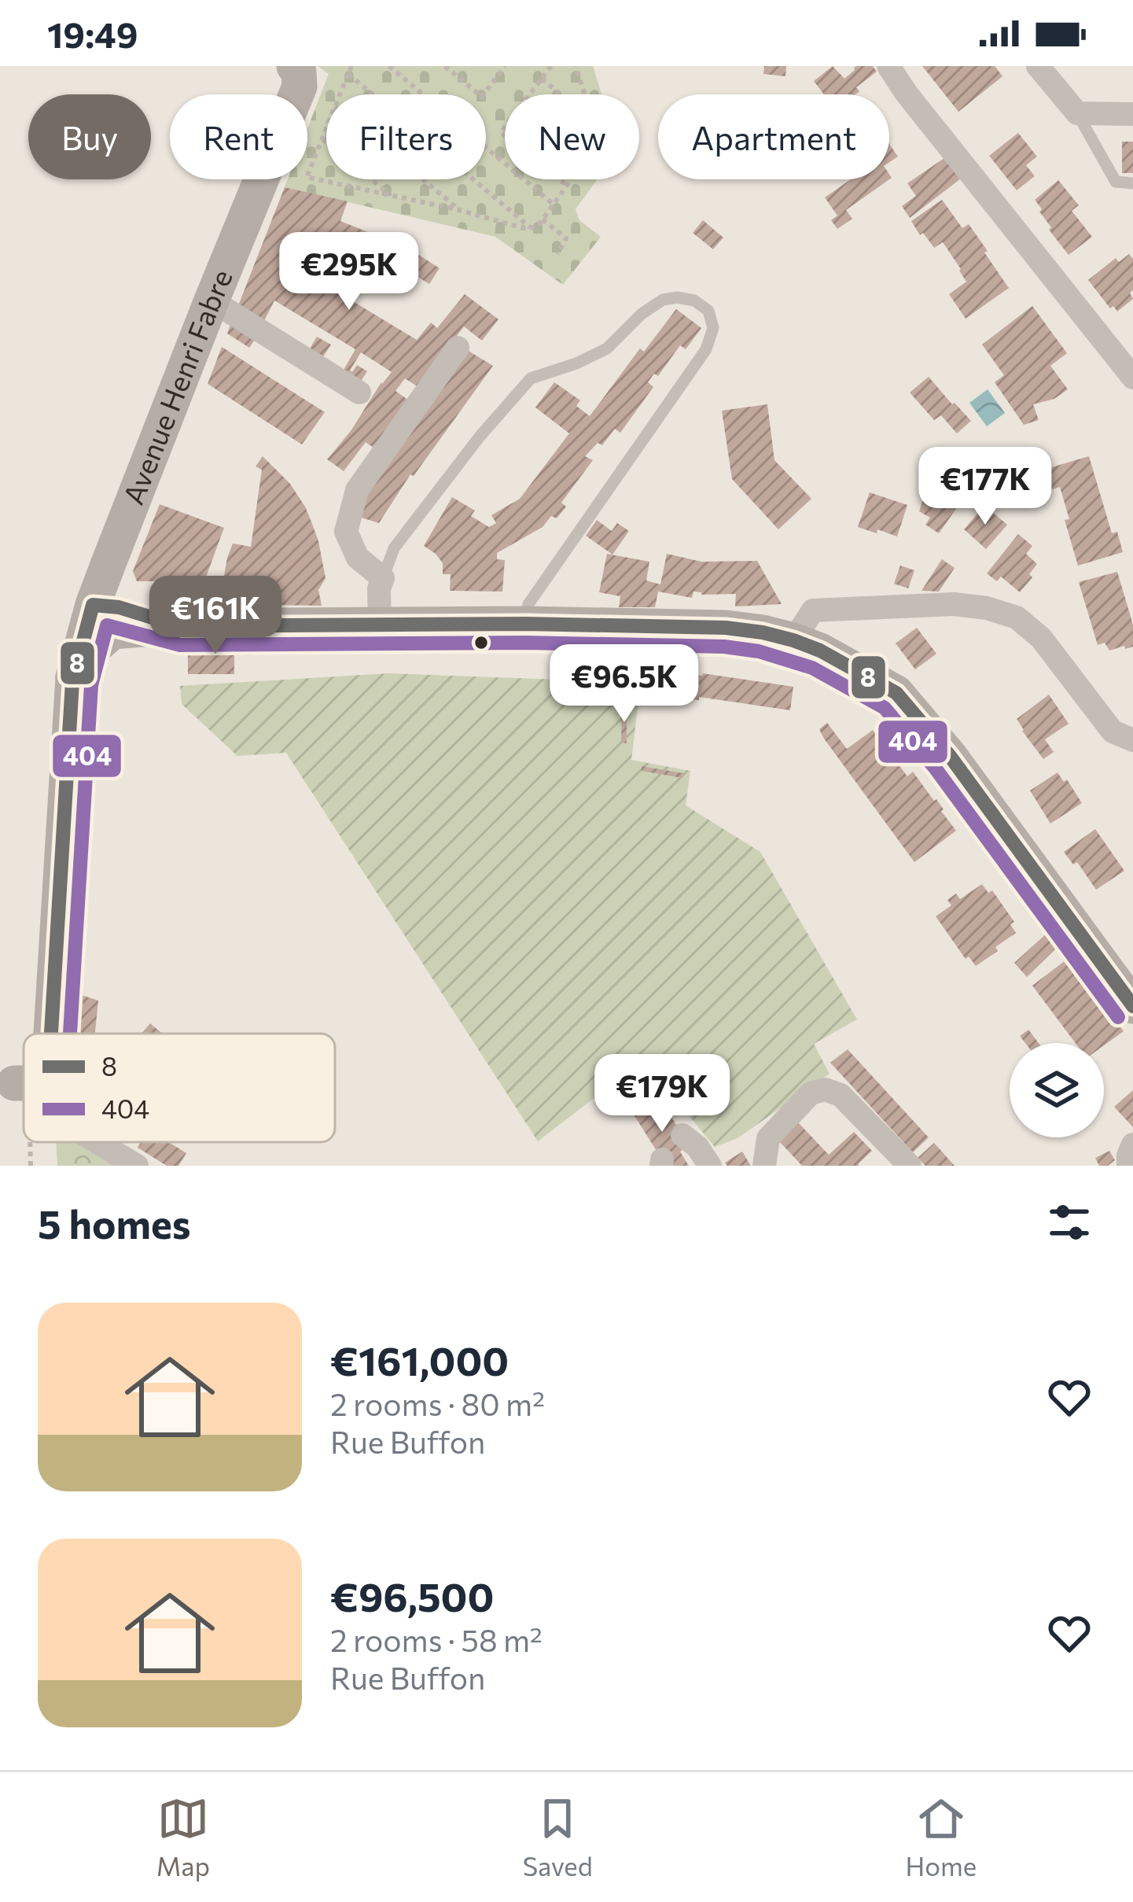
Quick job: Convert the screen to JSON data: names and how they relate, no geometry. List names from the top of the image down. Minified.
{"streets":{"street":["Avenue Henri Fabre"]},"lines":["transit line 8","transit line 404"],"legend":["8","404"],"page":{"status":"19:49","chip":["Buy","Rent","Filters","New","Apartment"],"price":["€295K","€177K","€161K","€96.5K","€179K"],"heading":"5 homes","list":[{"name":"€161,000","note":"2 rooms · 80 m² · Rue Buffon"},{"name":"€96,500","note":"2 rooms · 58 m² · Rue Buffon"}],"tabs":["Map","Saved","Home"]}}
